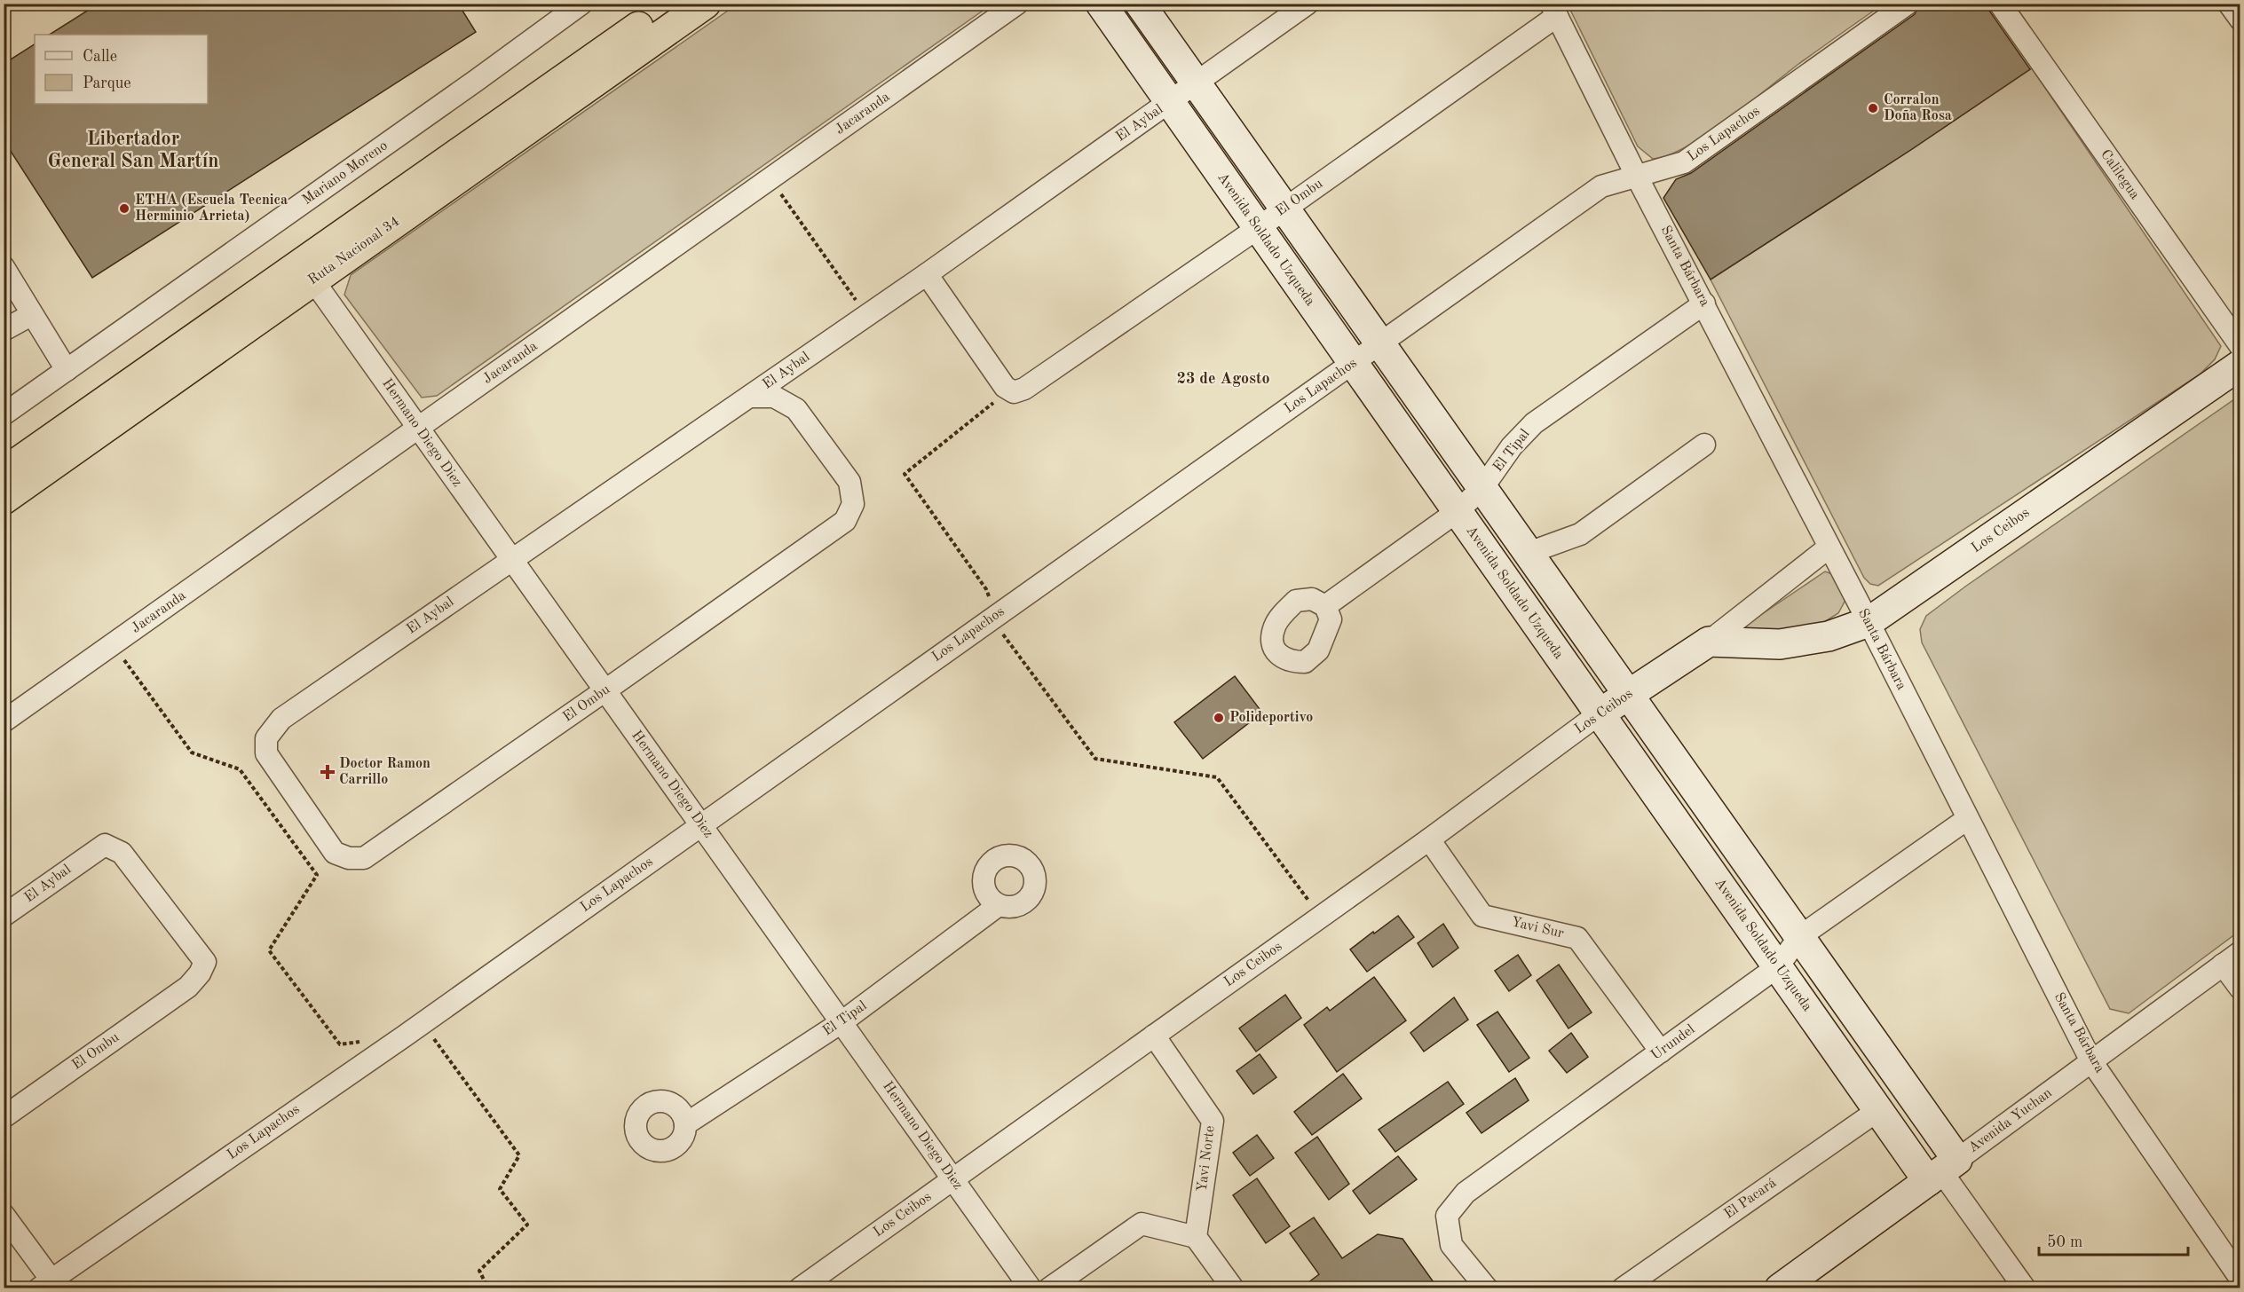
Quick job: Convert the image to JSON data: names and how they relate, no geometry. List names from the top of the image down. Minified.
{"streets":{"highway":["Ruta Nacional 34"],"street":["Jacaranda","El Aybal","Los Lapachos","Mariano Moreno","Calilegua","El Ombu","Avenida Soldado Uzqueda","Santa Bárbara","Hermano Diego Diez","El Tipal","Los Ceibos","Yavi Sur","Urundel","Avenida Yuchan","Yavi Norte","El Pacará"]},"crossings":[["Jacaranda","Hermano Diego Diez"],["El Aybal","El Ombu"],["El Aybal","Avenida Soldado Uzqueda"],["El Aybal","Hermano Diego Diez"],["Los Lapachos","Avenida Soldado Uzqueda"],["Los Lapachos","Santa Bárbara"],["Los Lapachos","Hermano Diego Diez"],["El Ombu","Avenida Soldado Uzqueda"],["El Ombu","Santa Bárbara"],["El Ombu","Hermano Diego Diez"],["Avenida Soldado Uzqueda","El Tipal"],["Avenida Soldado Uzqueda","Los Ceibos"],["Avenida Soldado Uzqueda","Urundel"],["Avenida Soldado Uzqueda","Avenida Yuchan"],["Avenida Soldado Uzqueda","El Pacará"],["Ruta Nacional 34","Hermano Diego Diez"],["Santa Bárbara","El Tipal"],["Santa Bárbara","Los Ceibos"],["Santa Bárbara","Urundel"],["Santa Bárbara","Avenida Yuchan"],["Hermano Diego Diez","El Tipal"],["Hermano Diego Diez","Los Ceibos"],["Los Ceibos","Yavi Sur"],["Los Ceibos","Yavi Norte"],["Yavi Sur","Urundel"]],"districts":["Libertador General San Martín","23 de Agosto"],"places":{"other":["Corralon Doña Rosa","ETHA (Escuela Tecnica Herminio Arrieta)","Polideportivo"],"health":["Doctor Ramon Carrillo"]},"legend":["Calle","Parque"],"scale_bar":"50 m"}
